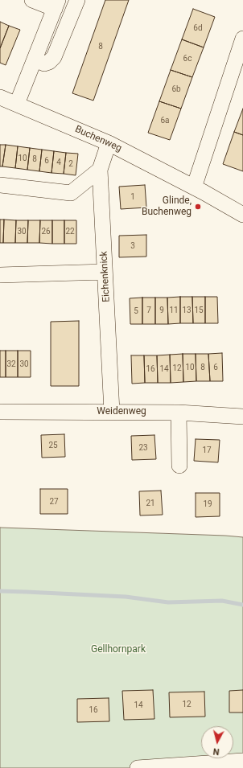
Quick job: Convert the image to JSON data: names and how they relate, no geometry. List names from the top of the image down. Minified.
{"streets":{"street":["Buchenweg","Eichenknick","Weidenweg"]},"crossings":[["Buchenweg","Eichenknick"],["Eichenknick","Weidenweg"]],"parks":["Gellhornpark"],"places":["Glinde, Buchenweg"],"house_numbers":["6d","8","6c","6b","6a","10","8","6","4","2","1","30","26","22","3","7","9","11","13","15","5","32","30","10","8","6","12","16","14","25","23","17","27","21","19","12","14","16"],"north":"bottom"}
